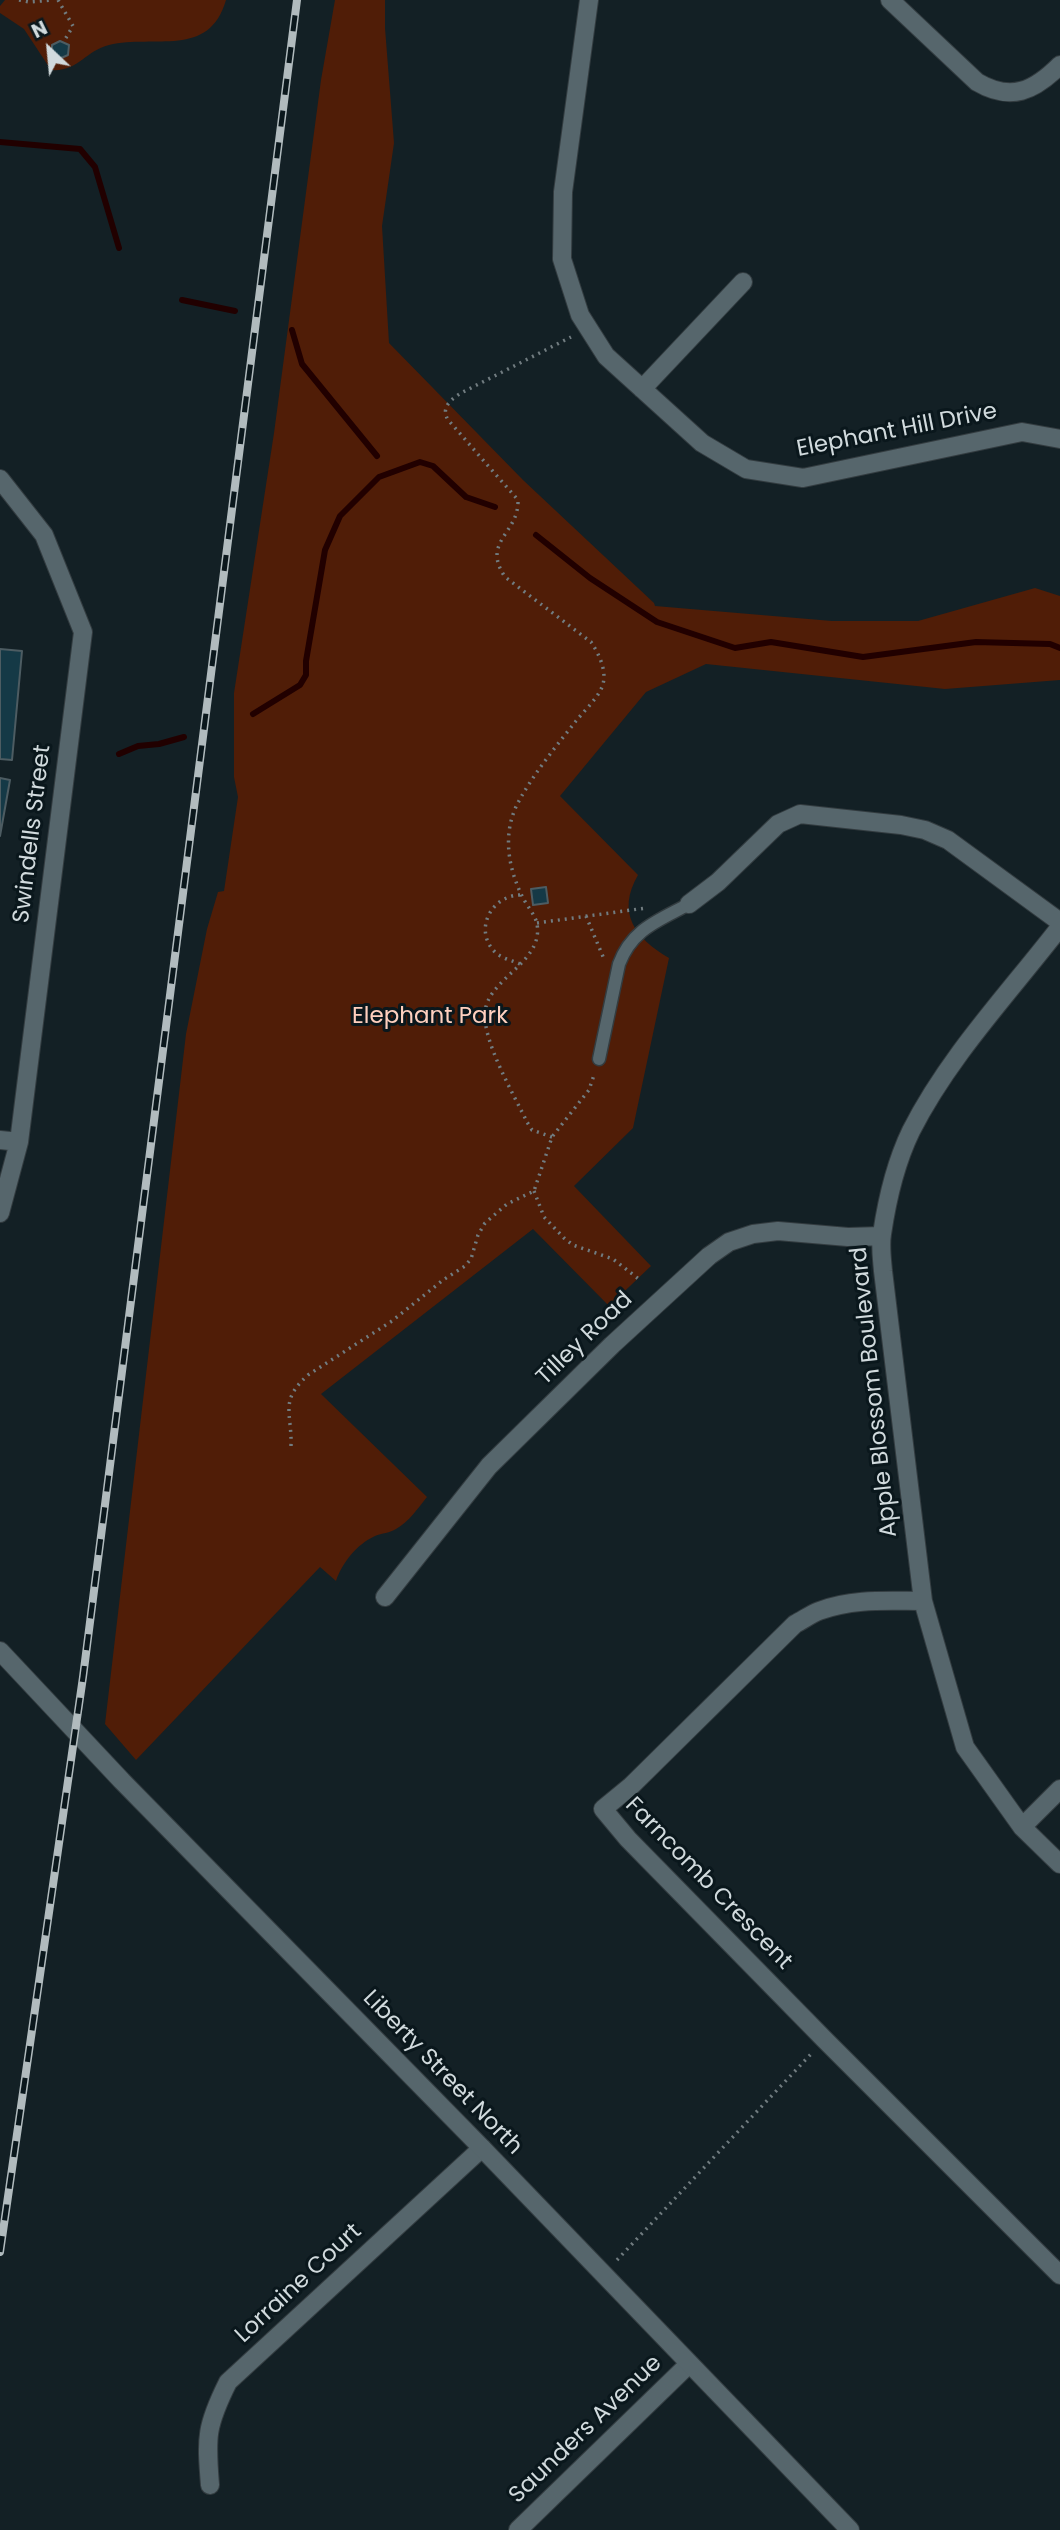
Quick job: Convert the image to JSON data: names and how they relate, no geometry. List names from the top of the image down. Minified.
{"streets":{"street":["Elephant Hill Drive","Swindells Street","Tilley Road","Apple Blossom Boulevard","Farncomb Crescent","Liberty Street North","Lorraine Court","Saunders Avenue"]},"crossings":[["Tilley Road","Apple Blossom Boulevard"],["Apple Blossom Boulevard","Farncomb Crescent"],["Liberty Street North","Lorraine Court"],["Liberty Street North","Saunders Avenue"]],"parks":["Elephant Park"],"north":"top left"}
